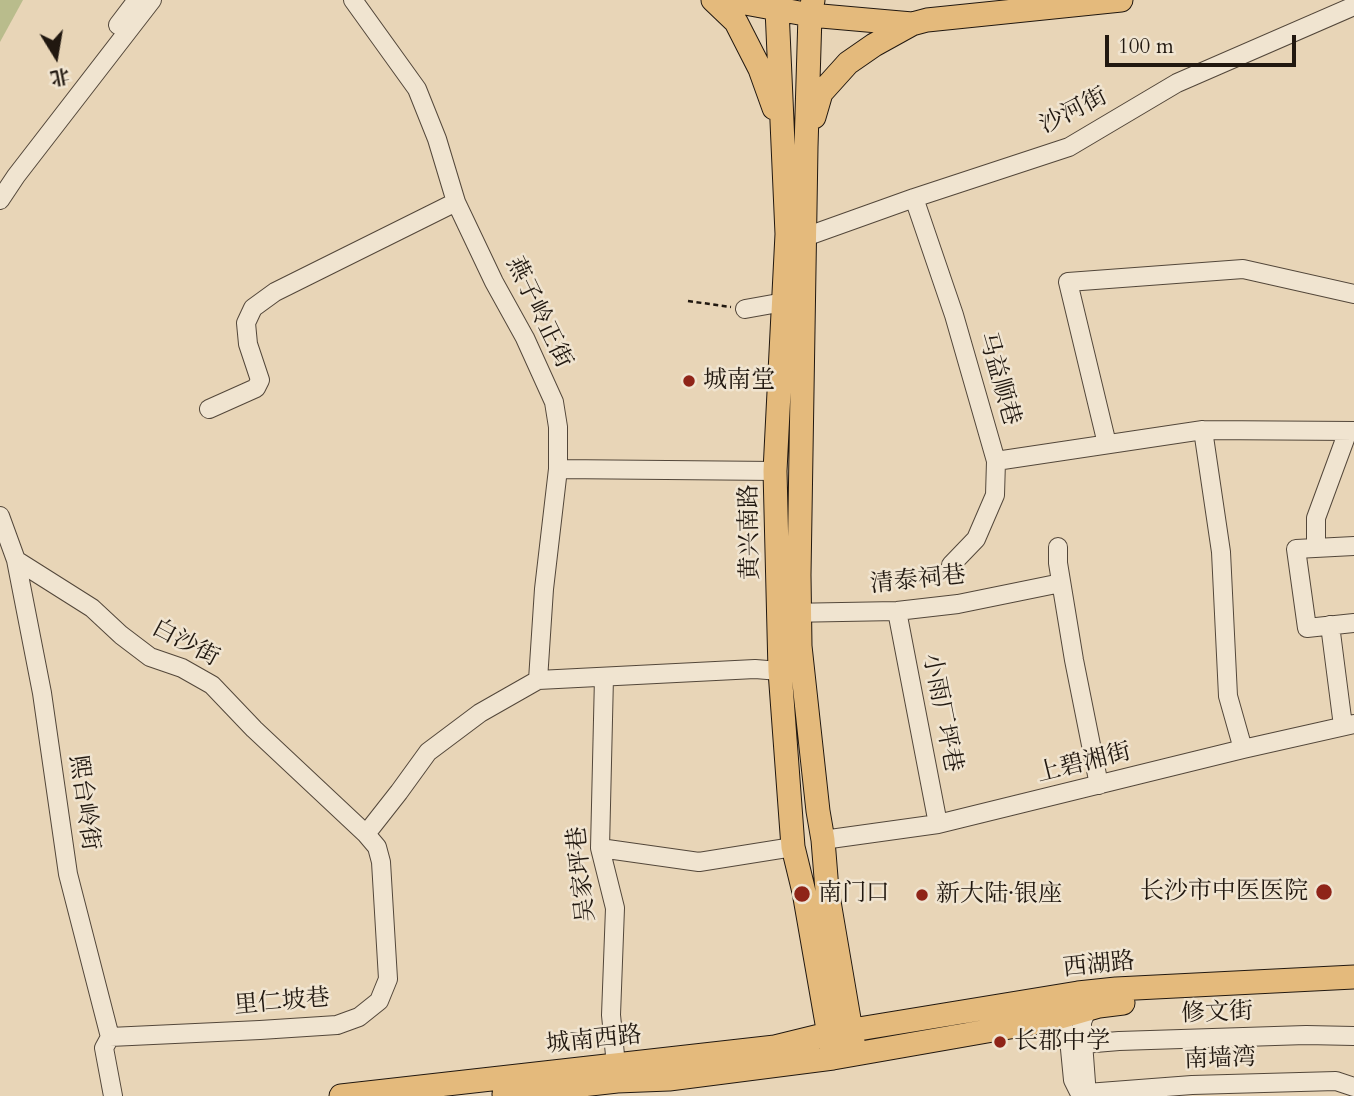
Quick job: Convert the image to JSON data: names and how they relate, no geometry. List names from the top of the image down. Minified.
{"streets":{"main road":["黄兴南路","西湖路","城南西路"],"street":["沙河街","燕子岭正街","马益顺巷","清泰祠巷","白沙街","小雨厂坪巷","上碧湘街","熙台岭街","吴家坪巷","里仁坡巷","修文街","南墙湾"]},"crossings":[["沙河街","马益顺巷"],["沙河街","黄兴南路"],["黄兴南路","清泰祠巷"],["黄兴南路","上碧湘街"],["黄兴南路","西湖路"],["黄兴南路","城南西路"],["清泰祠巷","小雨厂坪巷"],["白沙街","熙台岭街"],["白沙街","里仁坡巷"],["小雨厂坪巷","上碧湘街"],["熙台岭街","里仁坡巷"],["吴家坪巷","城南西路"],["西湖路","城南西路"]],"places":["城南堂","长沙市中医医院","南门口","新大陆·银座","长郡中学"],"scale_bar":"100 m","north":"bottom"}
